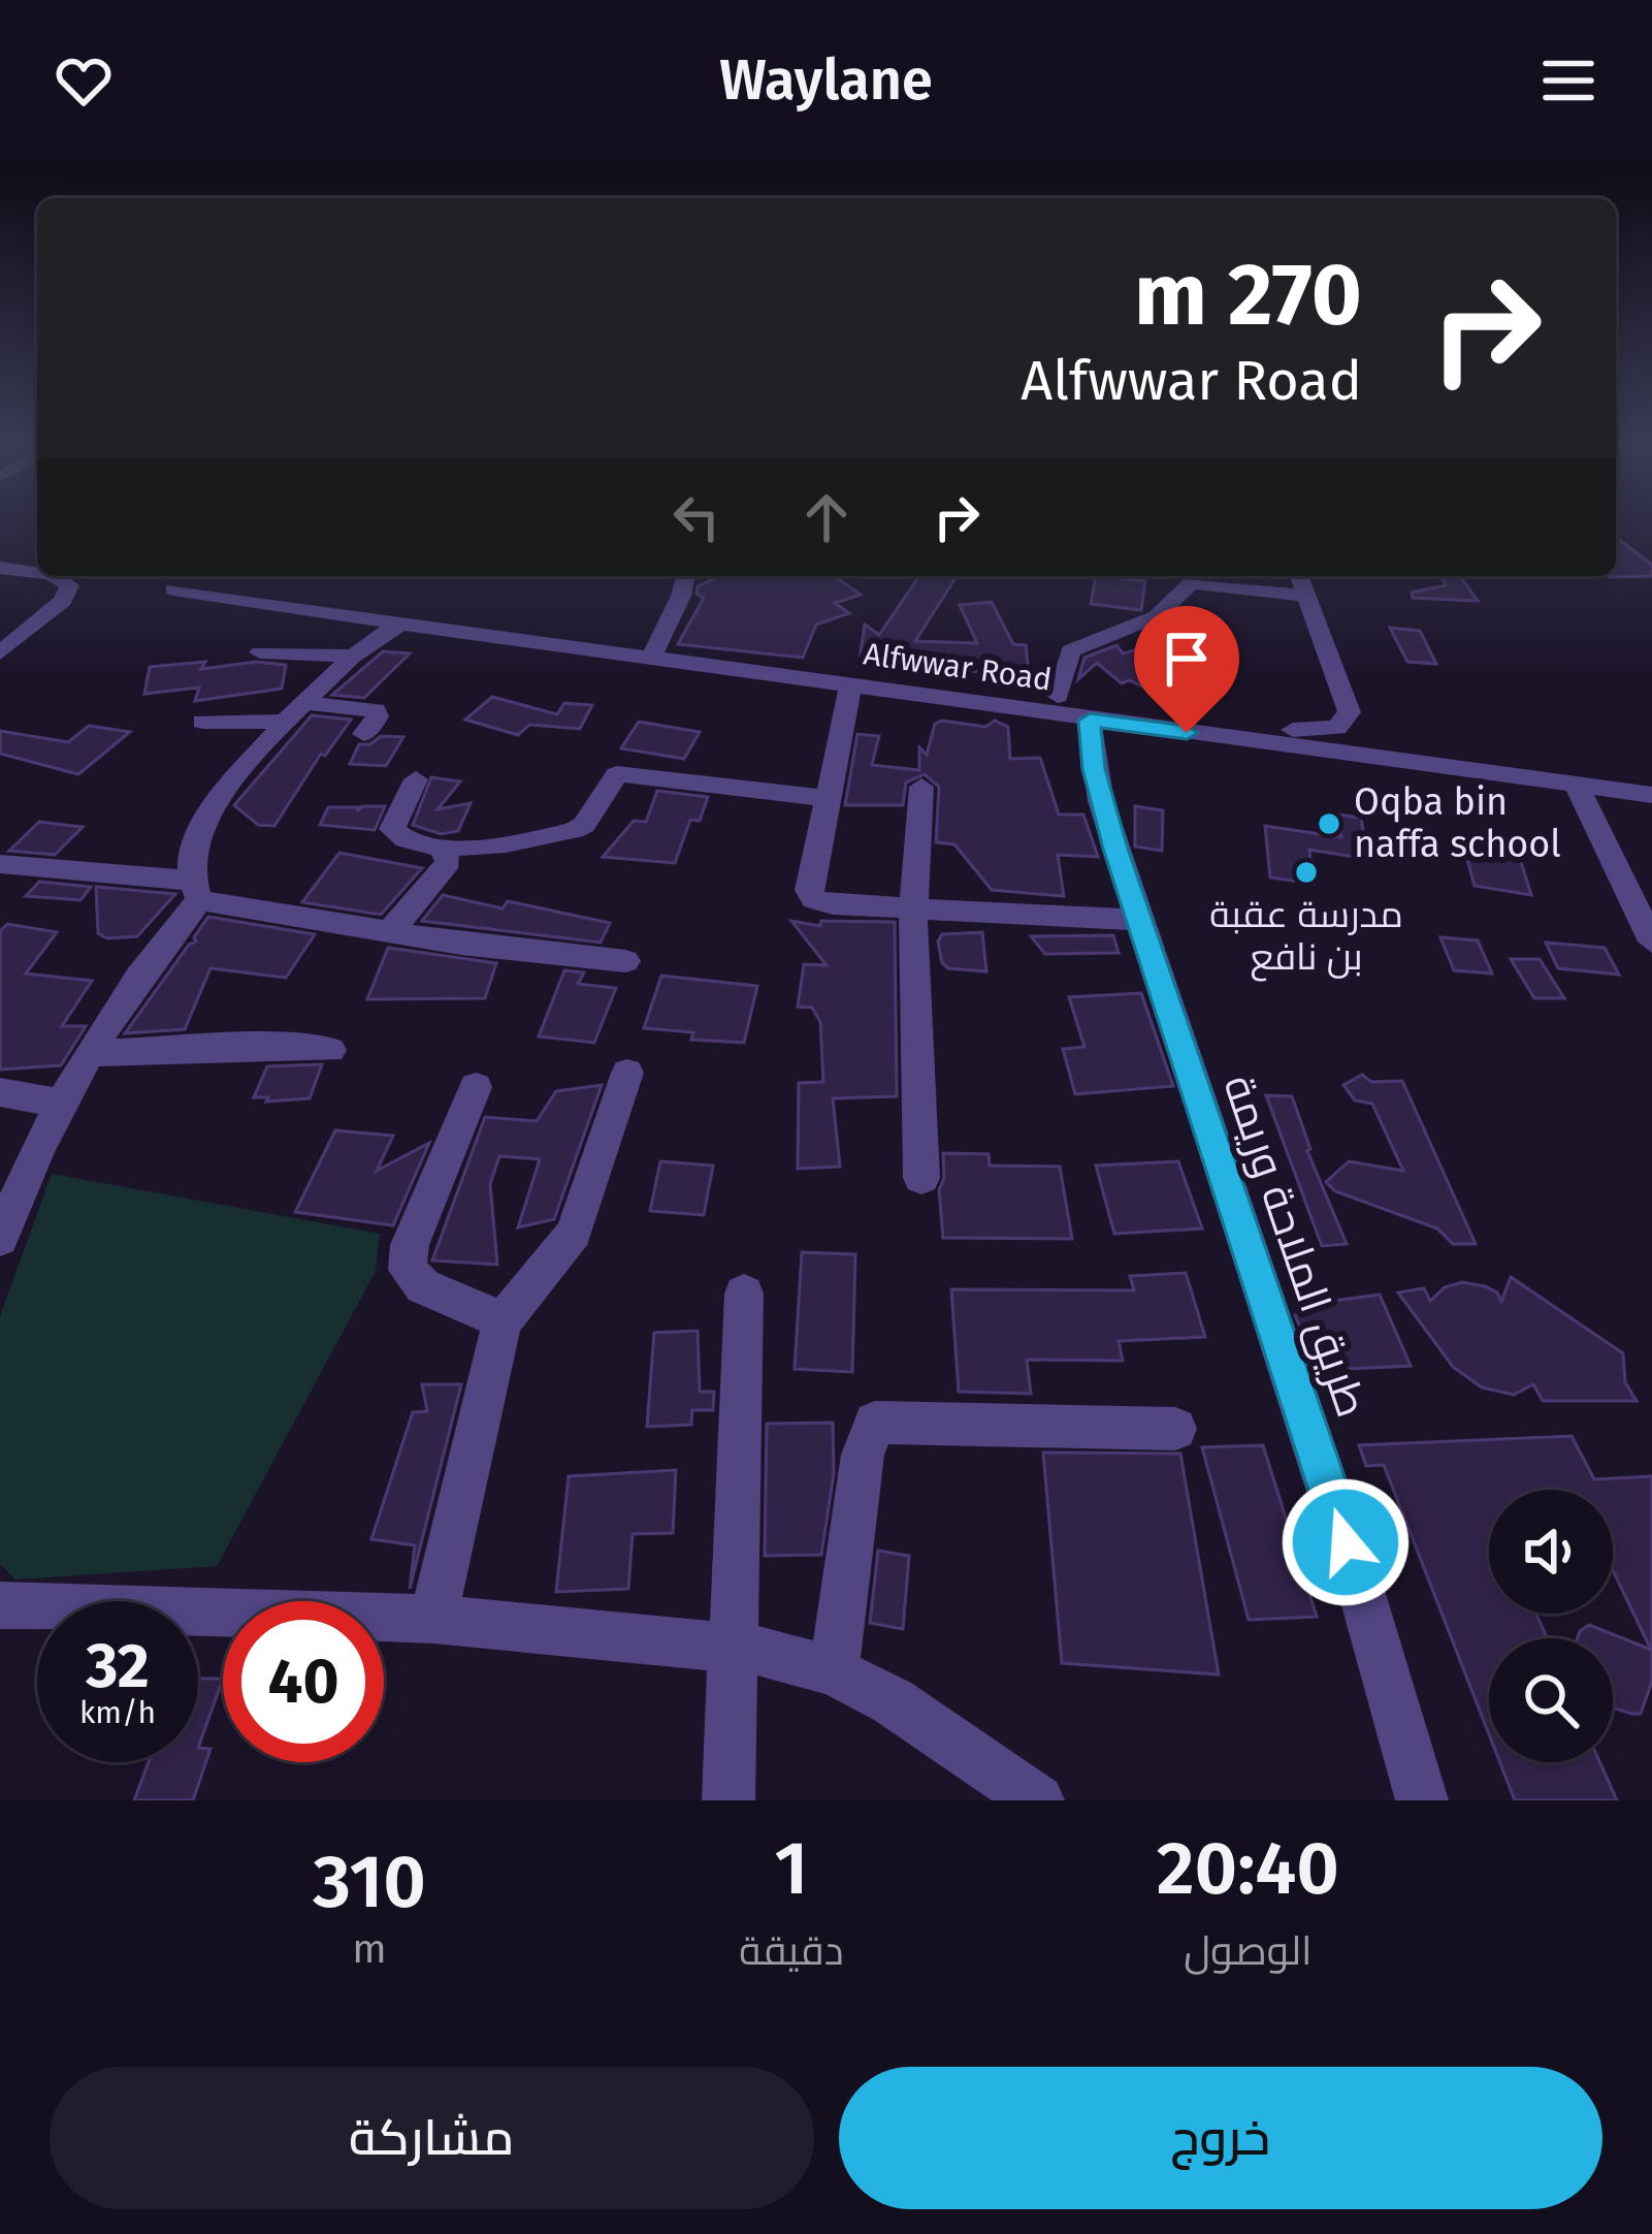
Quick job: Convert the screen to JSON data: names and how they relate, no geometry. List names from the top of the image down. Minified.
{"streets":{"street":["Alfwwar Road","طريق الملاحة وريمة"]},"crossings":[["Alfwwar Road","طريق الملاحة وريمة"]],"places":["Oqba bin naffa school","مدرسة عقبة بن نافع"],"page":{"header":"Waylane","turn":["270 m","Alfwwar Road"],"speed":"32 km/h","limit":"40","eta":["20:40","الوصول","1","دقيقة","310","m"],"buttons":["خروج","مشاركة"]}}
